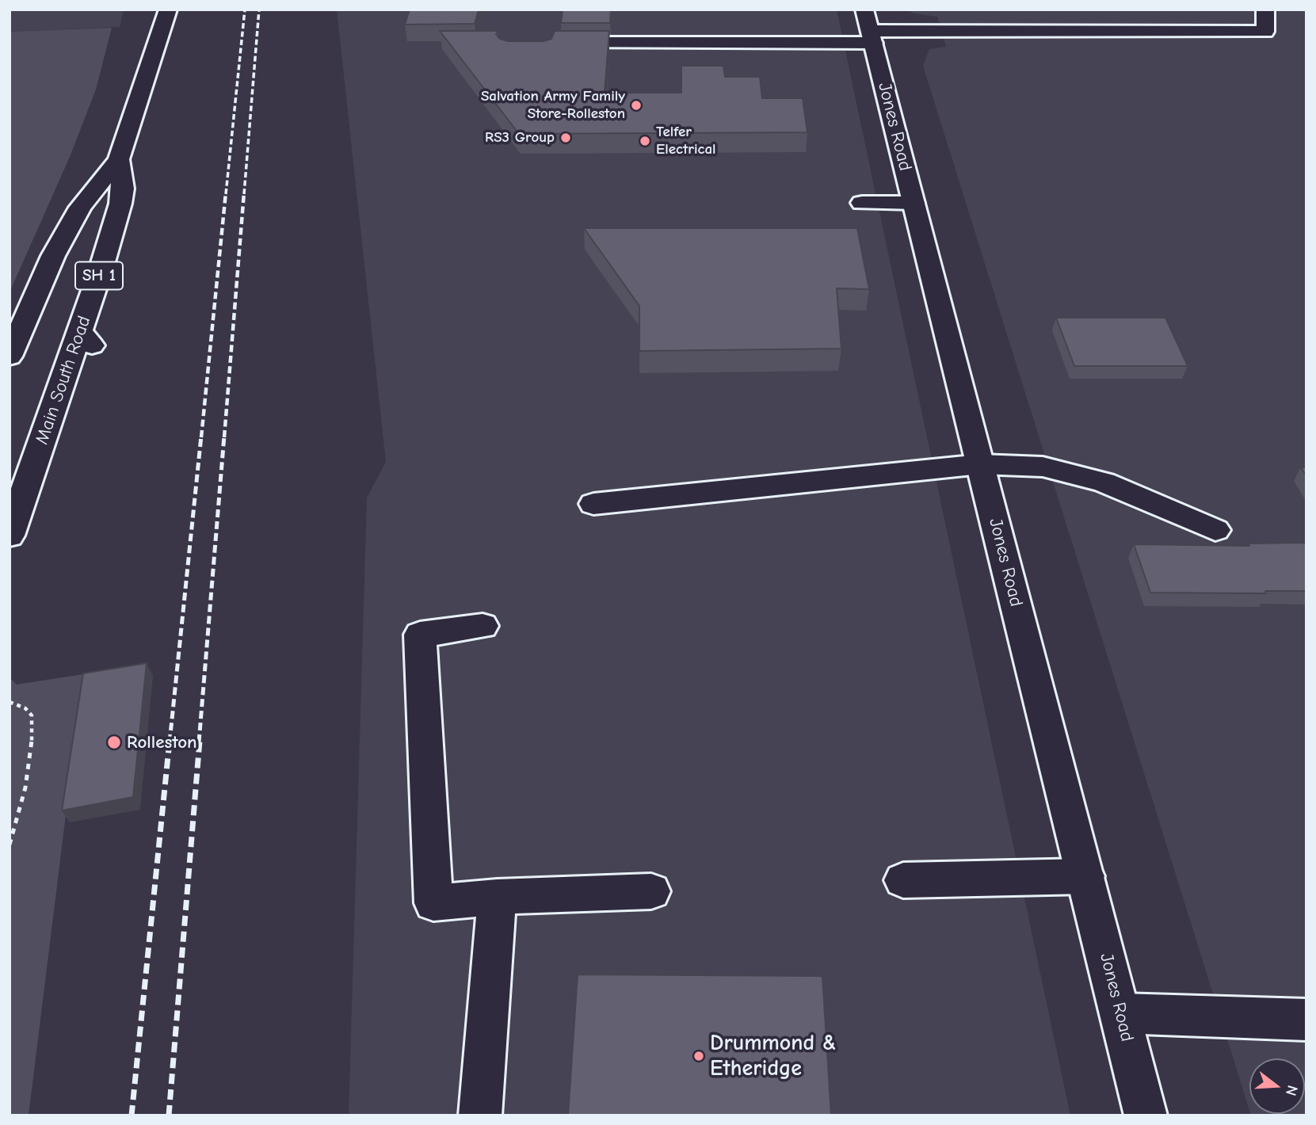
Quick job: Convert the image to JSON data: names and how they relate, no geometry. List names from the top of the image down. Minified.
{"streets":{"main road":["Jones Road","SH 1","Main South Road"]},"places":["Salvation Army Family Store-Rolleston","RS3 Group","Telfer Electrical","Rolleston","Drummond & Etheridge"],"north":"right"}
